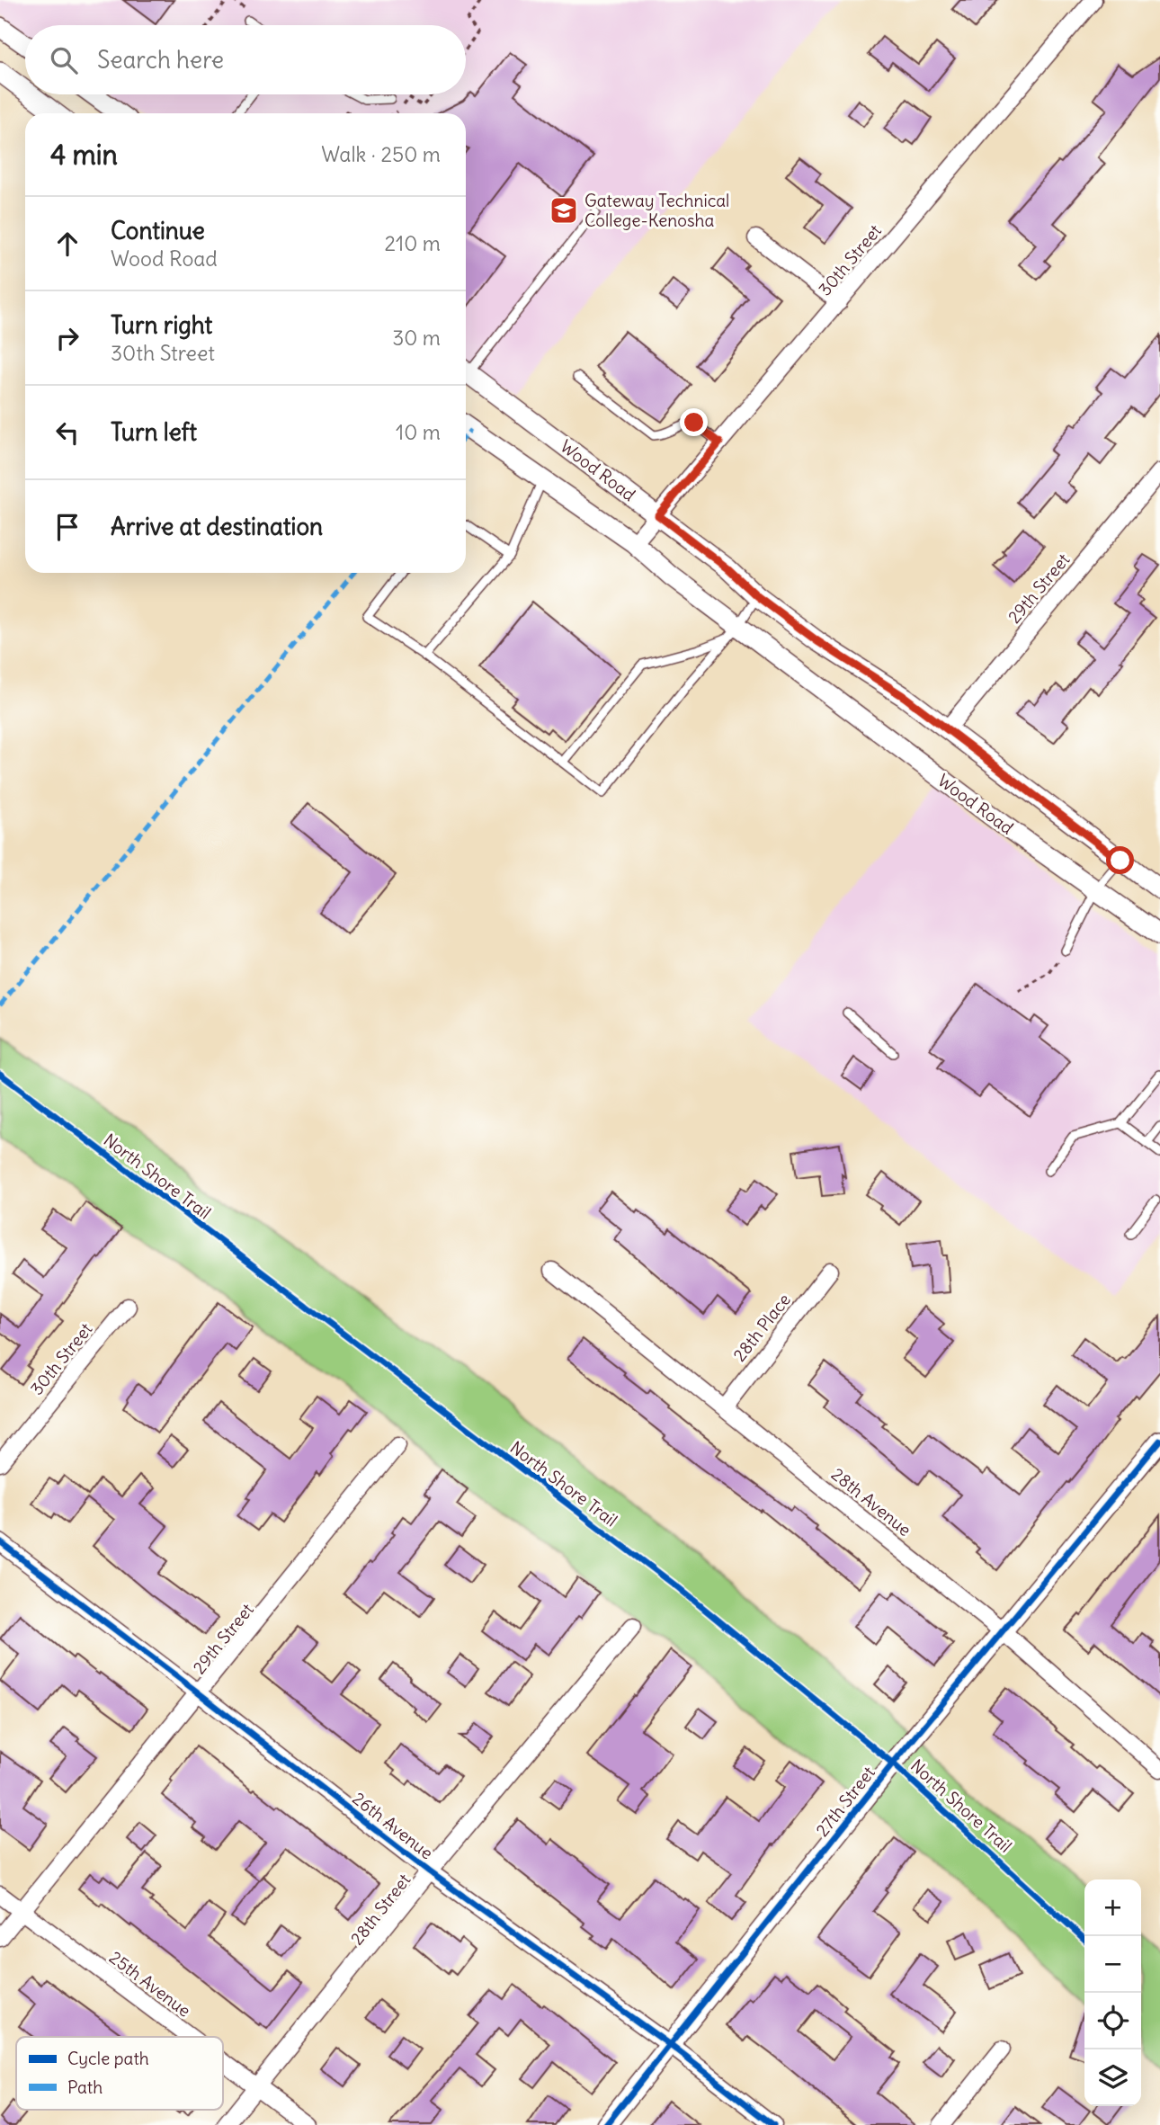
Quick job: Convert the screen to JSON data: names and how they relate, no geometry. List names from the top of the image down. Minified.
{"streets":{"street":["30th Street","Wood Road","29th Street","28th Place","28th Avenue","27th Street","26th Avenue","28th Street","25th Avenue"],"cycle path":["North Shore Trail"]},"crossings":[["30th Street","Wood Road"],["Wood Road","29th Street"],["29th Street","26th Avenue"],["29th Street","25th Avenue"],["28th Place","28th Avenue"],["28th Avenue","27th Street"],["27th Street","26th Avenue"],["26th Avenue","28th Street"],["28th Street","25th Avenue"]],"places":{"school or university":["Gateway Technical College-Kenosha"]},"legend":["Cycle path","Path"],"page":{"search":"Search here","heading":["4 min","Walk · 250 m"],"list":[["Continue","Wood Road","210 m"],["Turn right","30th Street","30 m"],["Turn left","10 m"],"Arrive at destination"],"map_buttons":["+","−"]}}
